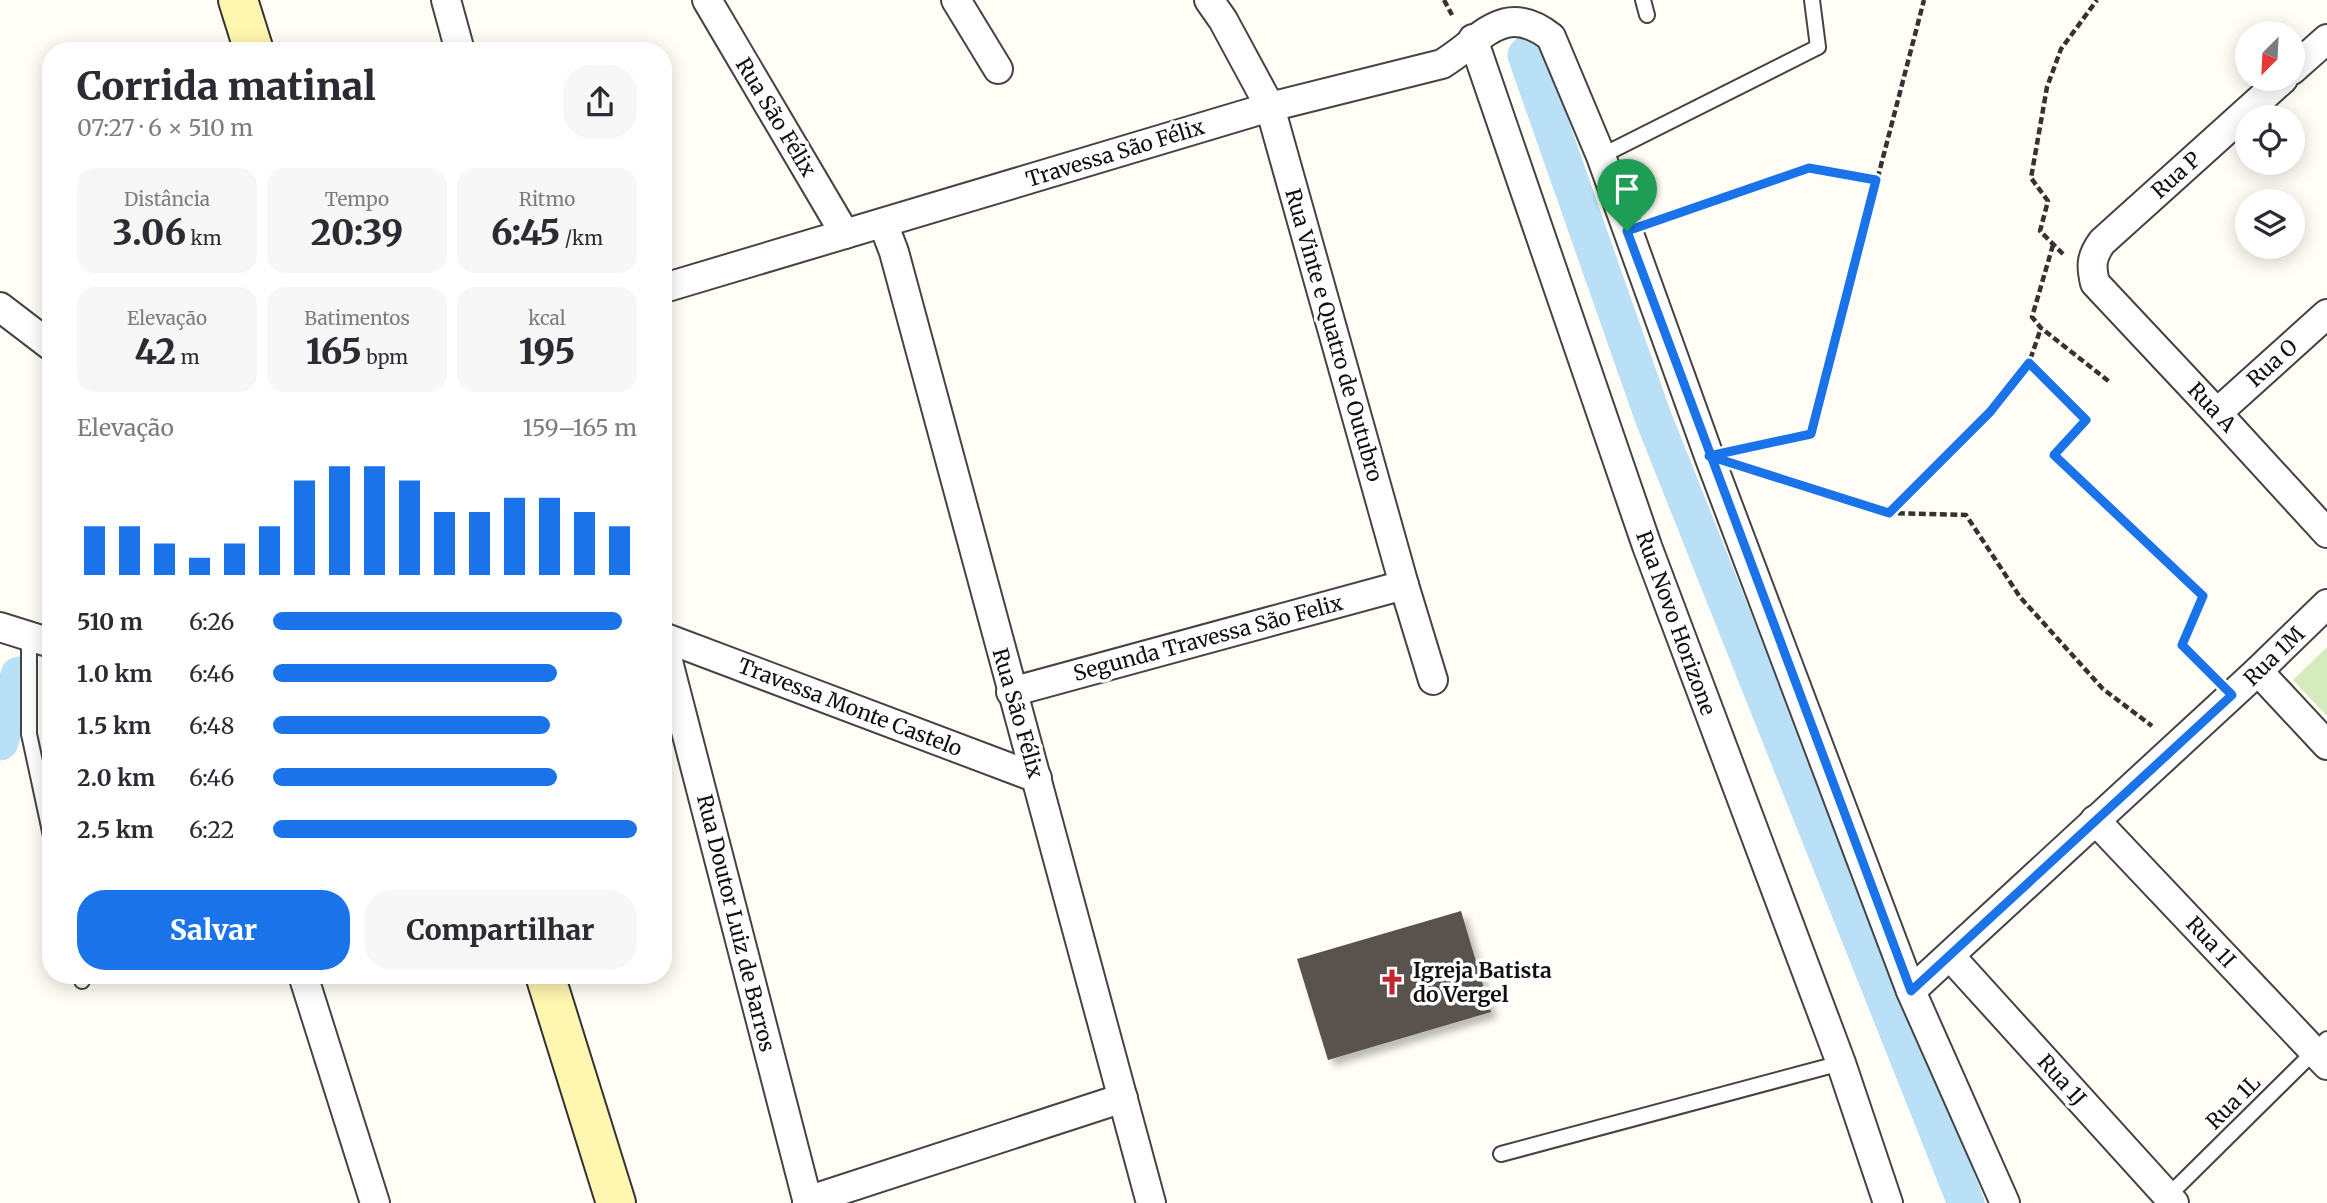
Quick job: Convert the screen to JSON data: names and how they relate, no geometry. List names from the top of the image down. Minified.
{"streets":{"street":["Rua São Félix","Travessa São Félix","Rua P","Rua Vinte e Quatro de Outubro","Rua O","Rua A","Rua Novo Horizone","Segunda Travessa São Felix","Rua 1M","Travessa Monte Castelo","Rua Doutor Luiz de Barros","Rua 1I","Rua 1J"],"lane":["Rua 1L"]},"crossings":[["Rua São Félix","Travessa São Félix"],["Rua São Félix","Segunda Travessa São Felix"],["Rua São Félix","Travessa Monte Castelo"],["Travessa São Félix","Rua Vinte e Quatro de Outubro"],["Travessa São Félix","Rua Novo Horizone"],["Rua P","Rua A"],["Rua Vinte e Quatro de Outubro","Segunda Travessa São Felix"],["Rua O","Rua A"],["Rua 1M","Rua 1I"],["Rua 1M","Rua 1J"],["Rua 1I","Rua 1L"],["Rua 1J","Rua 1L"]],"places":{"church":["Igreja Batista do Vergel"]},"north":"bottom left","page":{"heading":["Corrida matinal","07:27 · 6 × 510 m"],"stats":[["Distância","3.06 km"],["Tempo","20:39"],["Ritmo","6:45 /km"],["Elevação","42 m"],["Batimentos","165 bpm"],["kcal","195"]],"chart":["Elevação","159–165 m"],"list":[{"name":"510 m","note":"6:26"},{"name":"1.0 km","note":"6:46"},{"name":"1.5 km","note":"6:48"},{"name":"2.0 km","note":"6:46"},{"name":"2.5 km","note":"6:22"}],"buttons":["Salvar","Compartilhar"]}}
